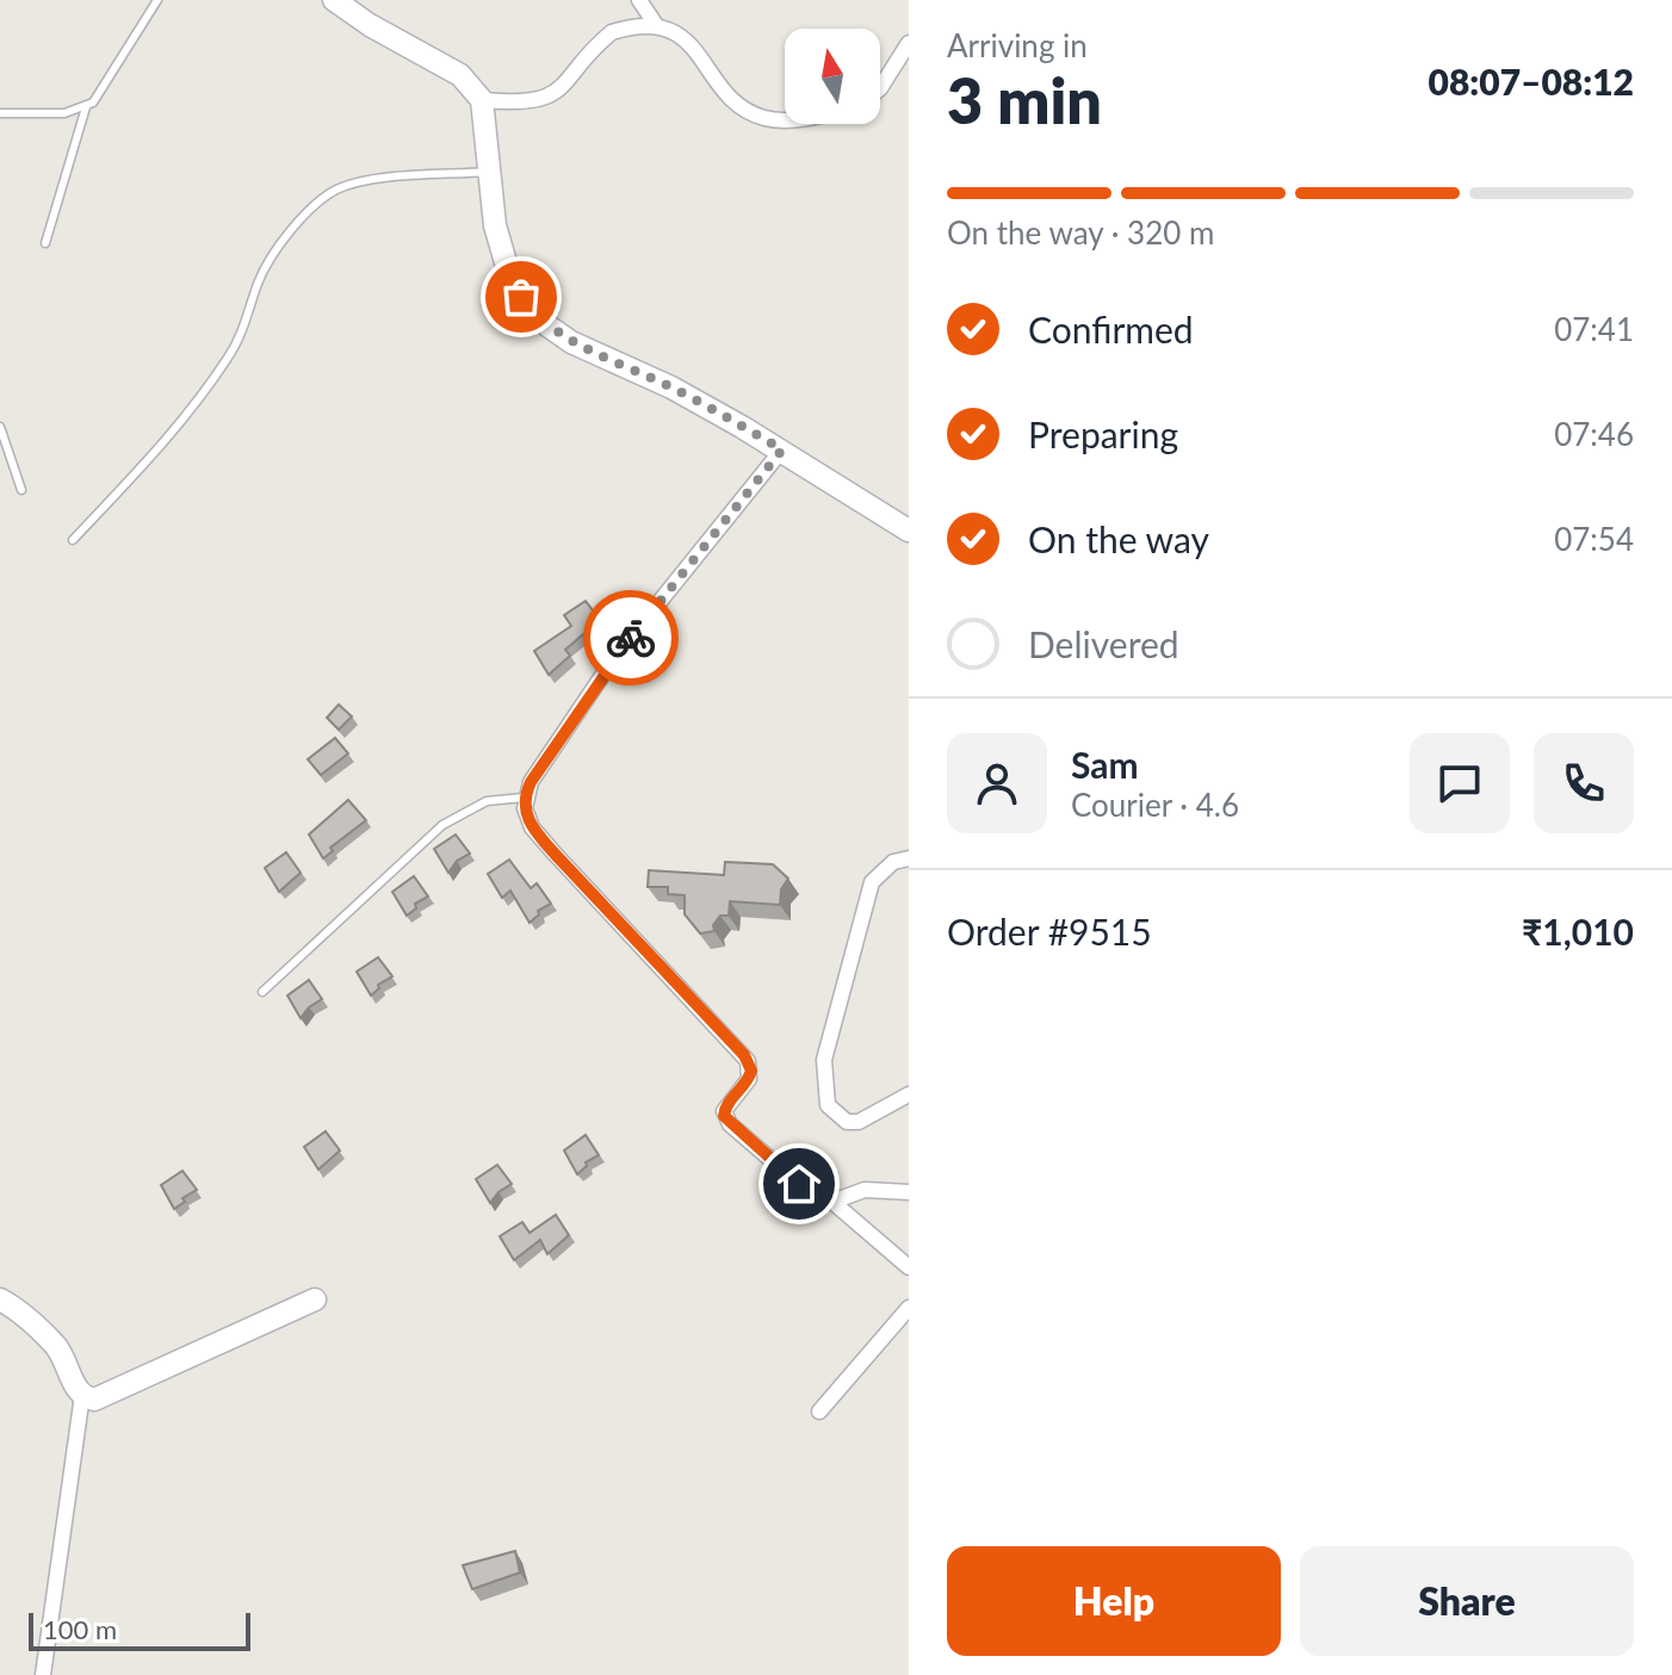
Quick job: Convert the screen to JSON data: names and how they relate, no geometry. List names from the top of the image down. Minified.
{"scale_bar":"100 m","north":"top","page":{"heading":["3 min","Arriving in","08:07–08:12"],"panel":["Sam","Courier · 4.6","Order #9515","₹1,010"],"bar":"On the way · 320 m","list":[["Confirmed","07:41"],["Preparing","07:46"],["On the way","07:54"],"Delivered"],"buttons":["Help","Share"],"scale":"100 m"}}
